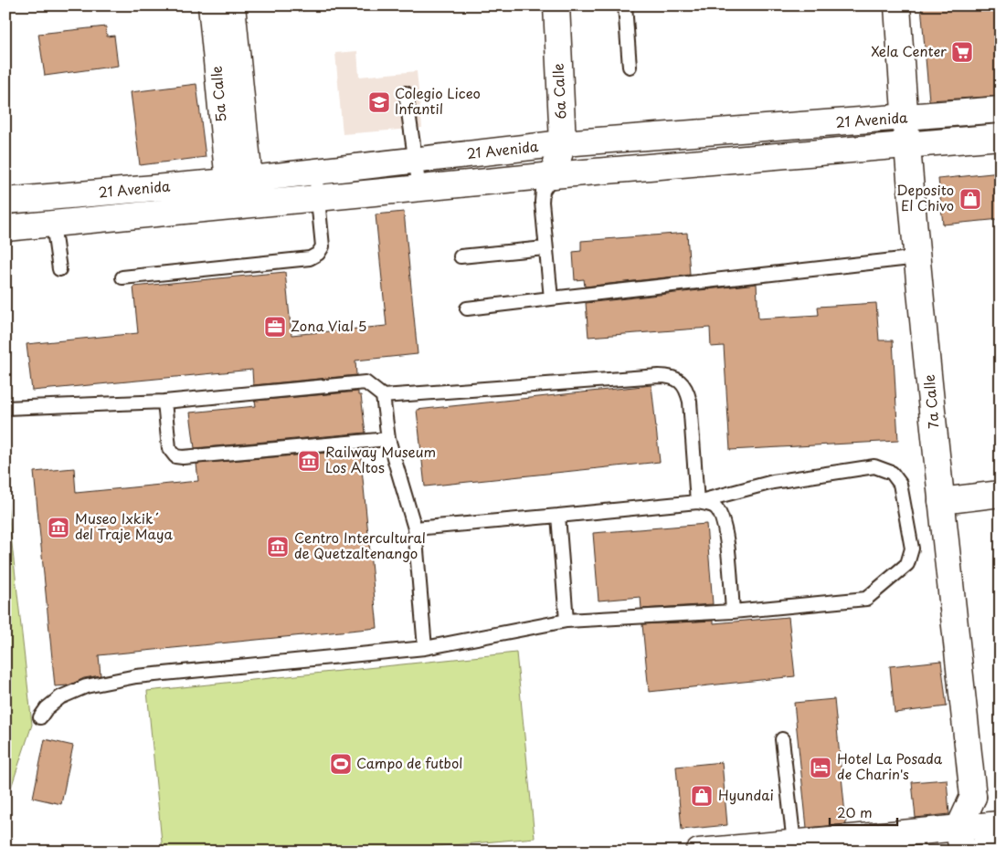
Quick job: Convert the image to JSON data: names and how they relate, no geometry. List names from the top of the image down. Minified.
{"streets":{"street":["6a Calle","5a Calle","21 Avenida","7a Calle"]},"crossings":[["6a Calle","21 Avenida"],["5a Calle","21 Avenida"],["21 Avenida","7a Calle"]],"places":{"supermarket":["Xela Center"],"school or university":["Colegio Liceo Infantil"],"shop":["Deposito El Chivo","Hyundai"],"office":["Zona Vial 5"],"museum":["Railway Museum Los Altos","Museo Ixkik´ del Traje Maya","Centro Intercultural de Quetzaltenango"],"sports":["Campo de futbol"],"hotel":["Hotel La Posada de Charin's"]},"scale_bar":"20 m"}
